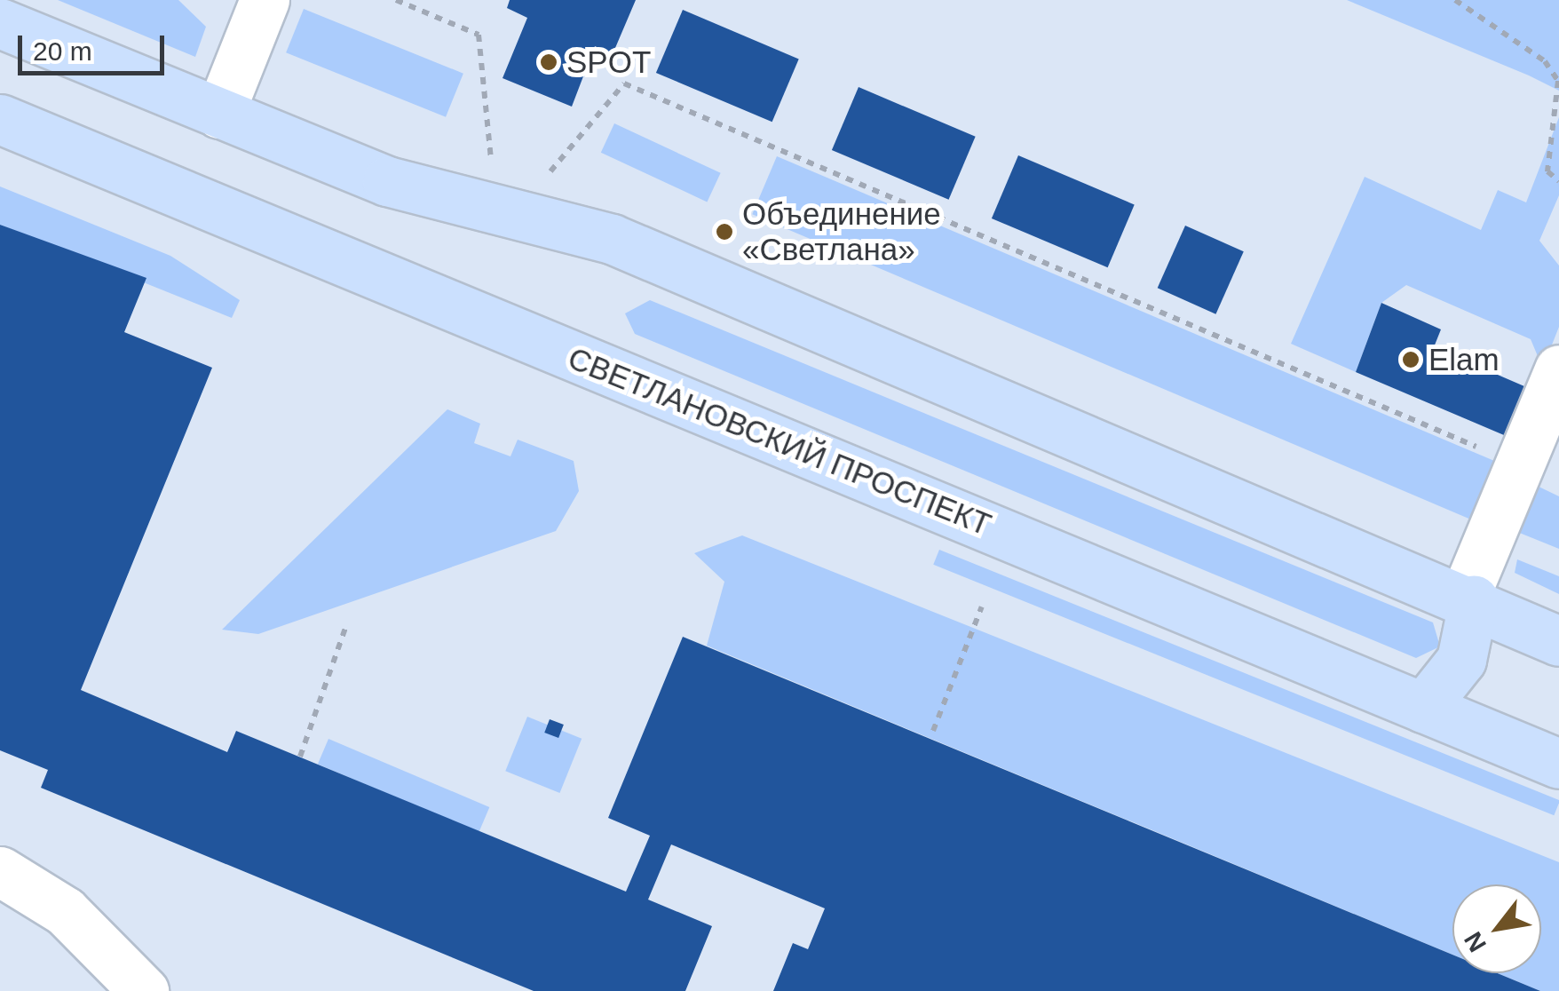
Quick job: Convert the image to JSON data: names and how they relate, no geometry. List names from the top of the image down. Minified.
{"streets":{"main road":["СВЕТЛАНОВСКИЙ ПРОСПЕКТ"]},"places":["SPOT","Объединение «Светлана»","Elam"],"scale_bar":"20 m","north":"bottom left"}
